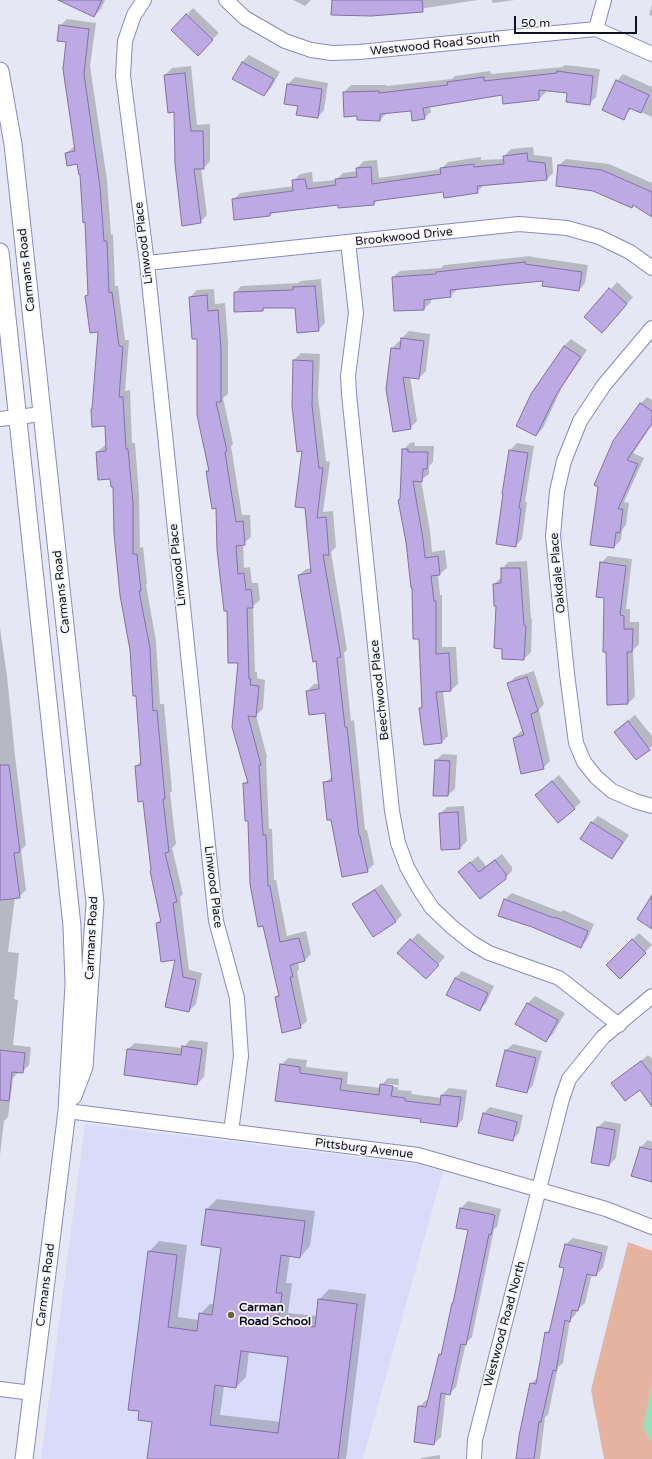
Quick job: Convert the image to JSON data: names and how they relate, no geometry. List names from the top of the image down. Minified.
{"streets":{"street":["Westwood Road South","Brookwood Drive","Linwood Place","Carmans Road","Oakdale Place","Beechwood Place","Pittsburg Avenue","Westwood Road North"]},"crossings":[["Brookwood Drive","Linwood Place"],["Brookwood Drive","Beechwood Place"],["Linwood Place","Pittsburg Avenue"],["Carmans Road","Pittsburg Avenue"],["Pittsburg Avenue","Westwood Road North"]],"places":["Carman Road School"],"scale_bar":"50 m"}
